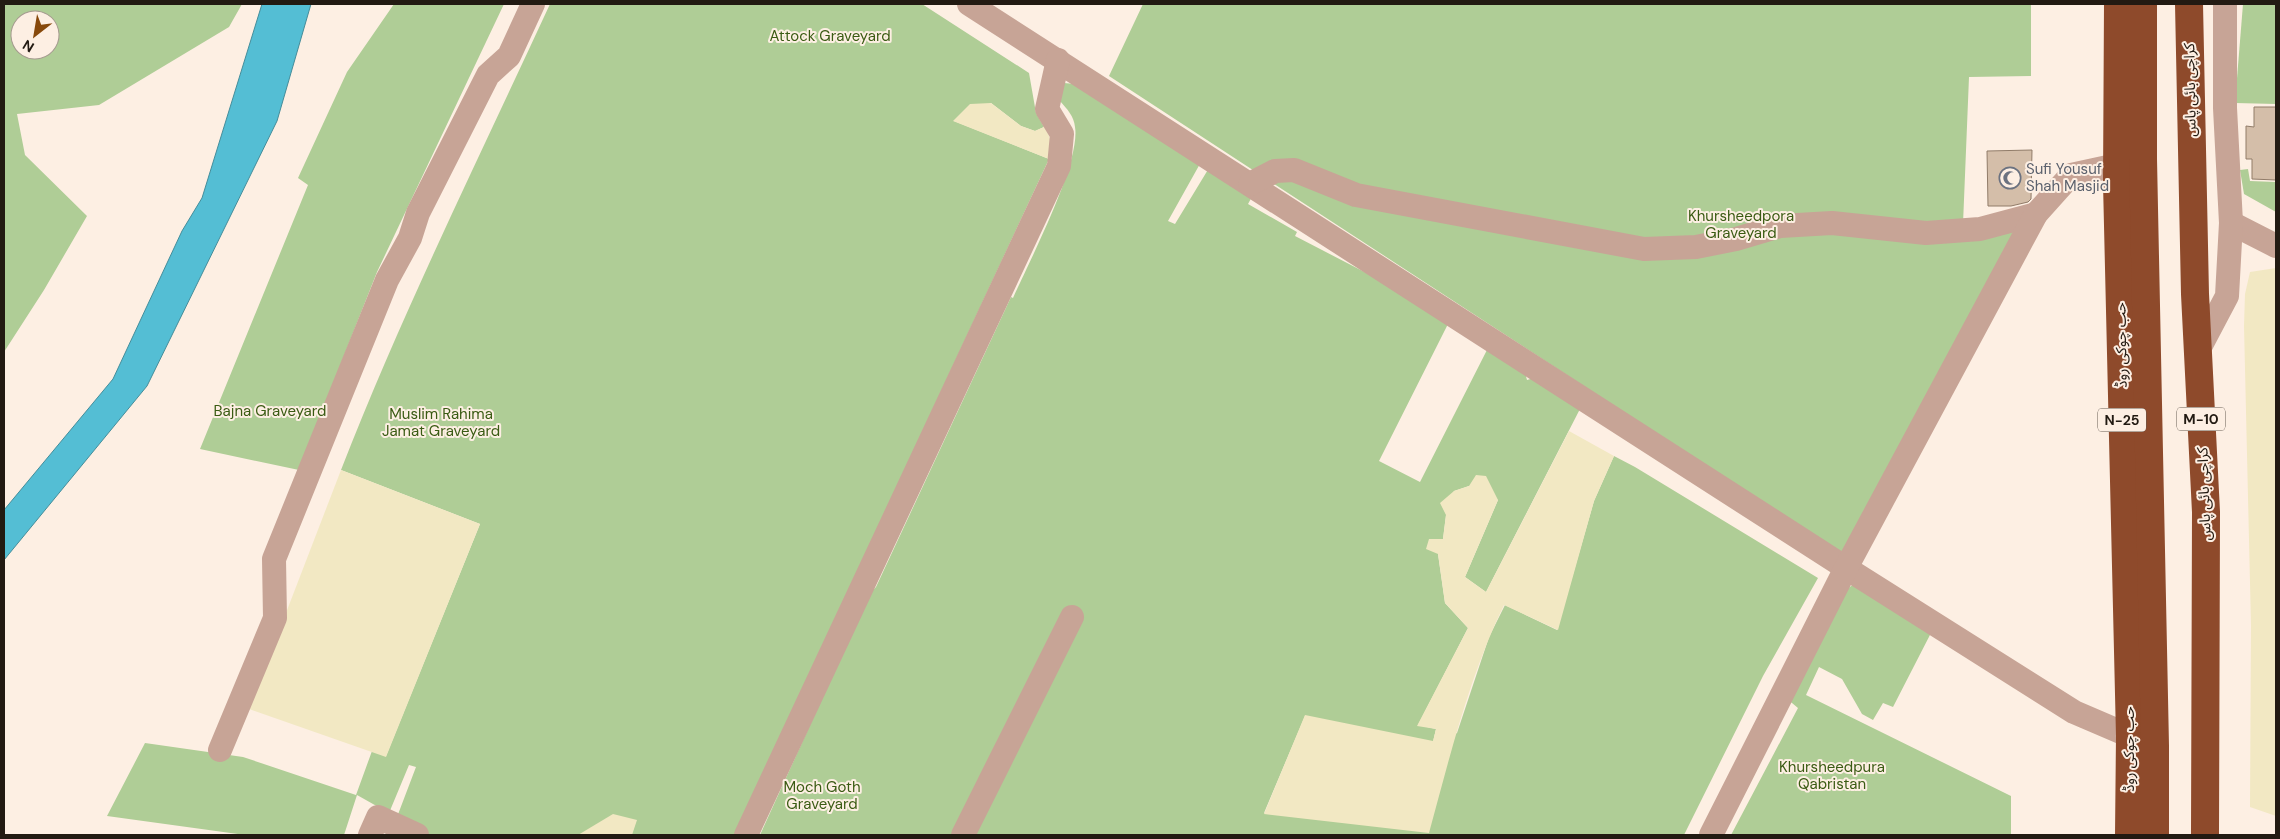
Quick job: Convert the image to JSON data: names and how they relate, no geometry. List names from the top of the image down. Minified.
{"streets":{"highway":["کراچی بائی پاس","حب چوکی روڈ","M-10","N-25"]},"parks":["Attock Graveyard","Khursheedpora Graveyard","Bajna Graveyard","Muslim Rahima Jamat Graveyard","Khursheedpura Qabristan","Moch Goth Graveyard"],"places":{"mosque":["Sufi Yousuf Shah Masjid"]},"north":"bottom left"}
